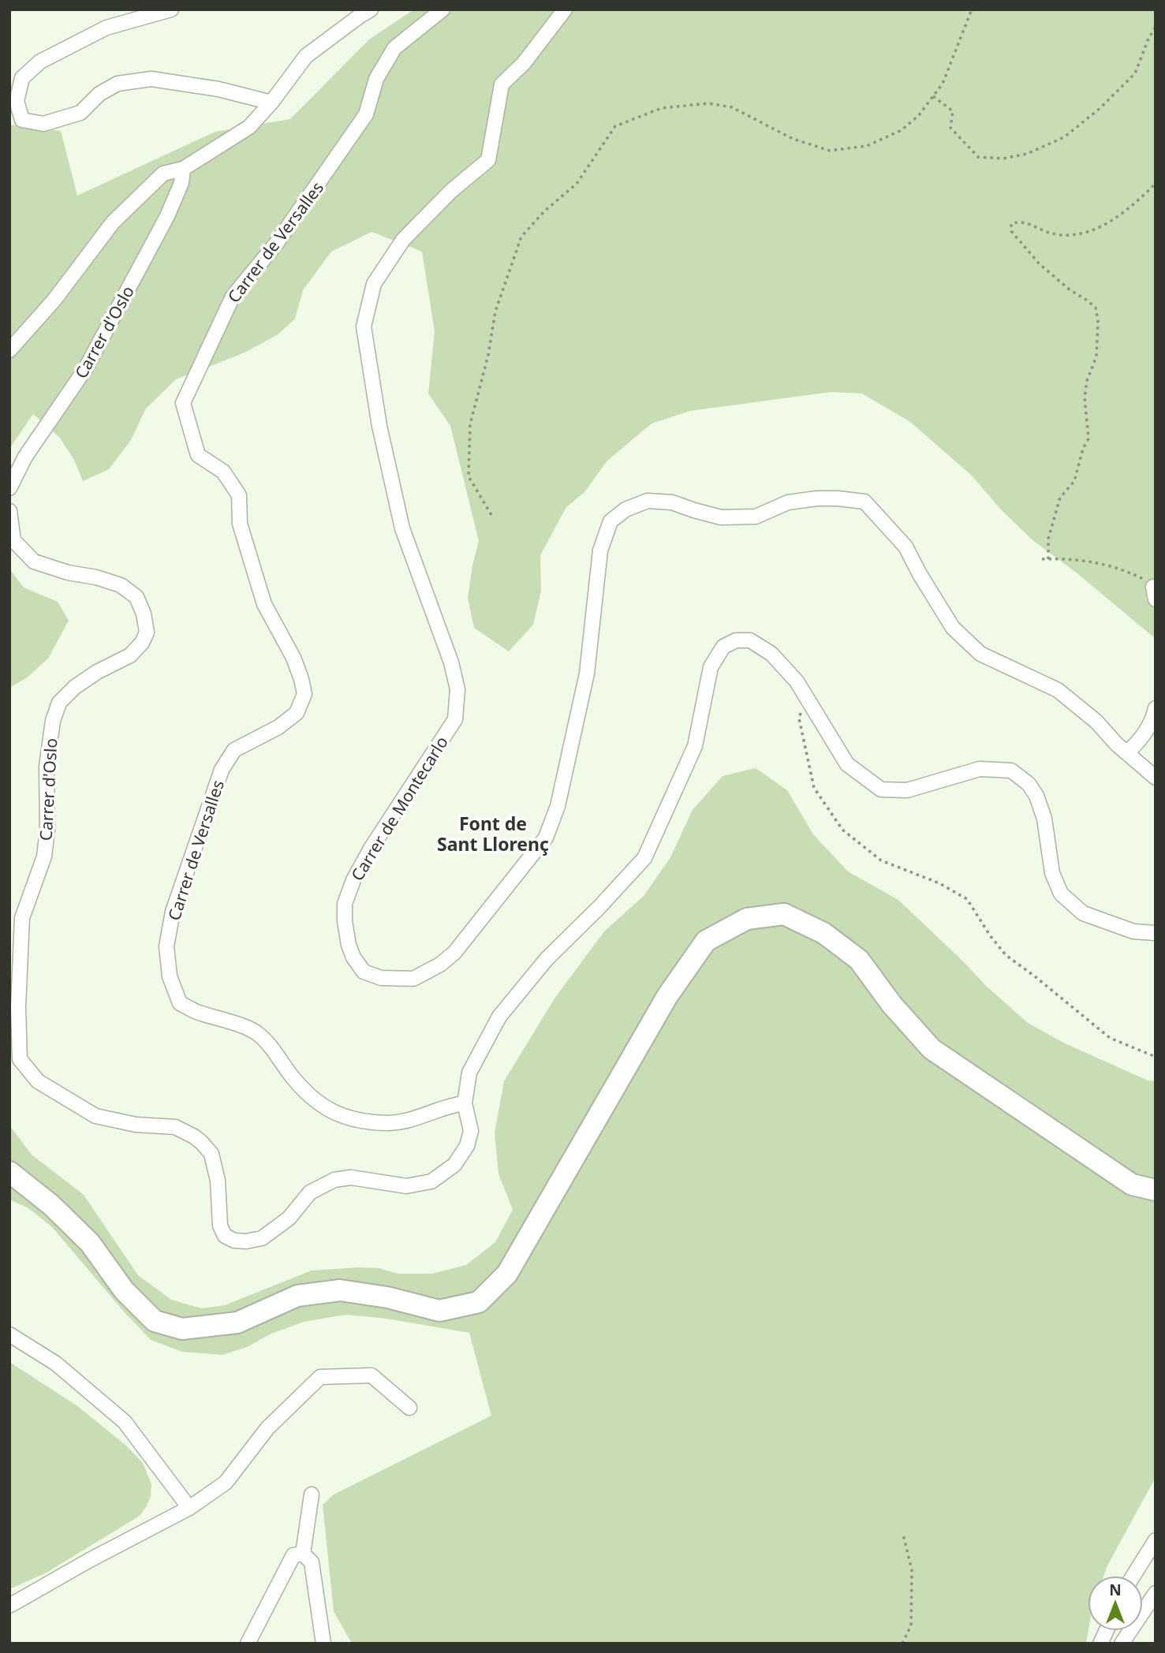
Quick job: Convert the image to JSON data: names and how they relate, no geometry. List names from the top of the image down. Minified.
{"streets":{"street":["Carrer de Versalles","Carrer d'Oslo","Carrer de Montecarlo"]},"crossings":[["Carrer de Versalles","Carrer d'Oslo"]],"districts":["Font de Sant Llorenç"],"north":"top"}
